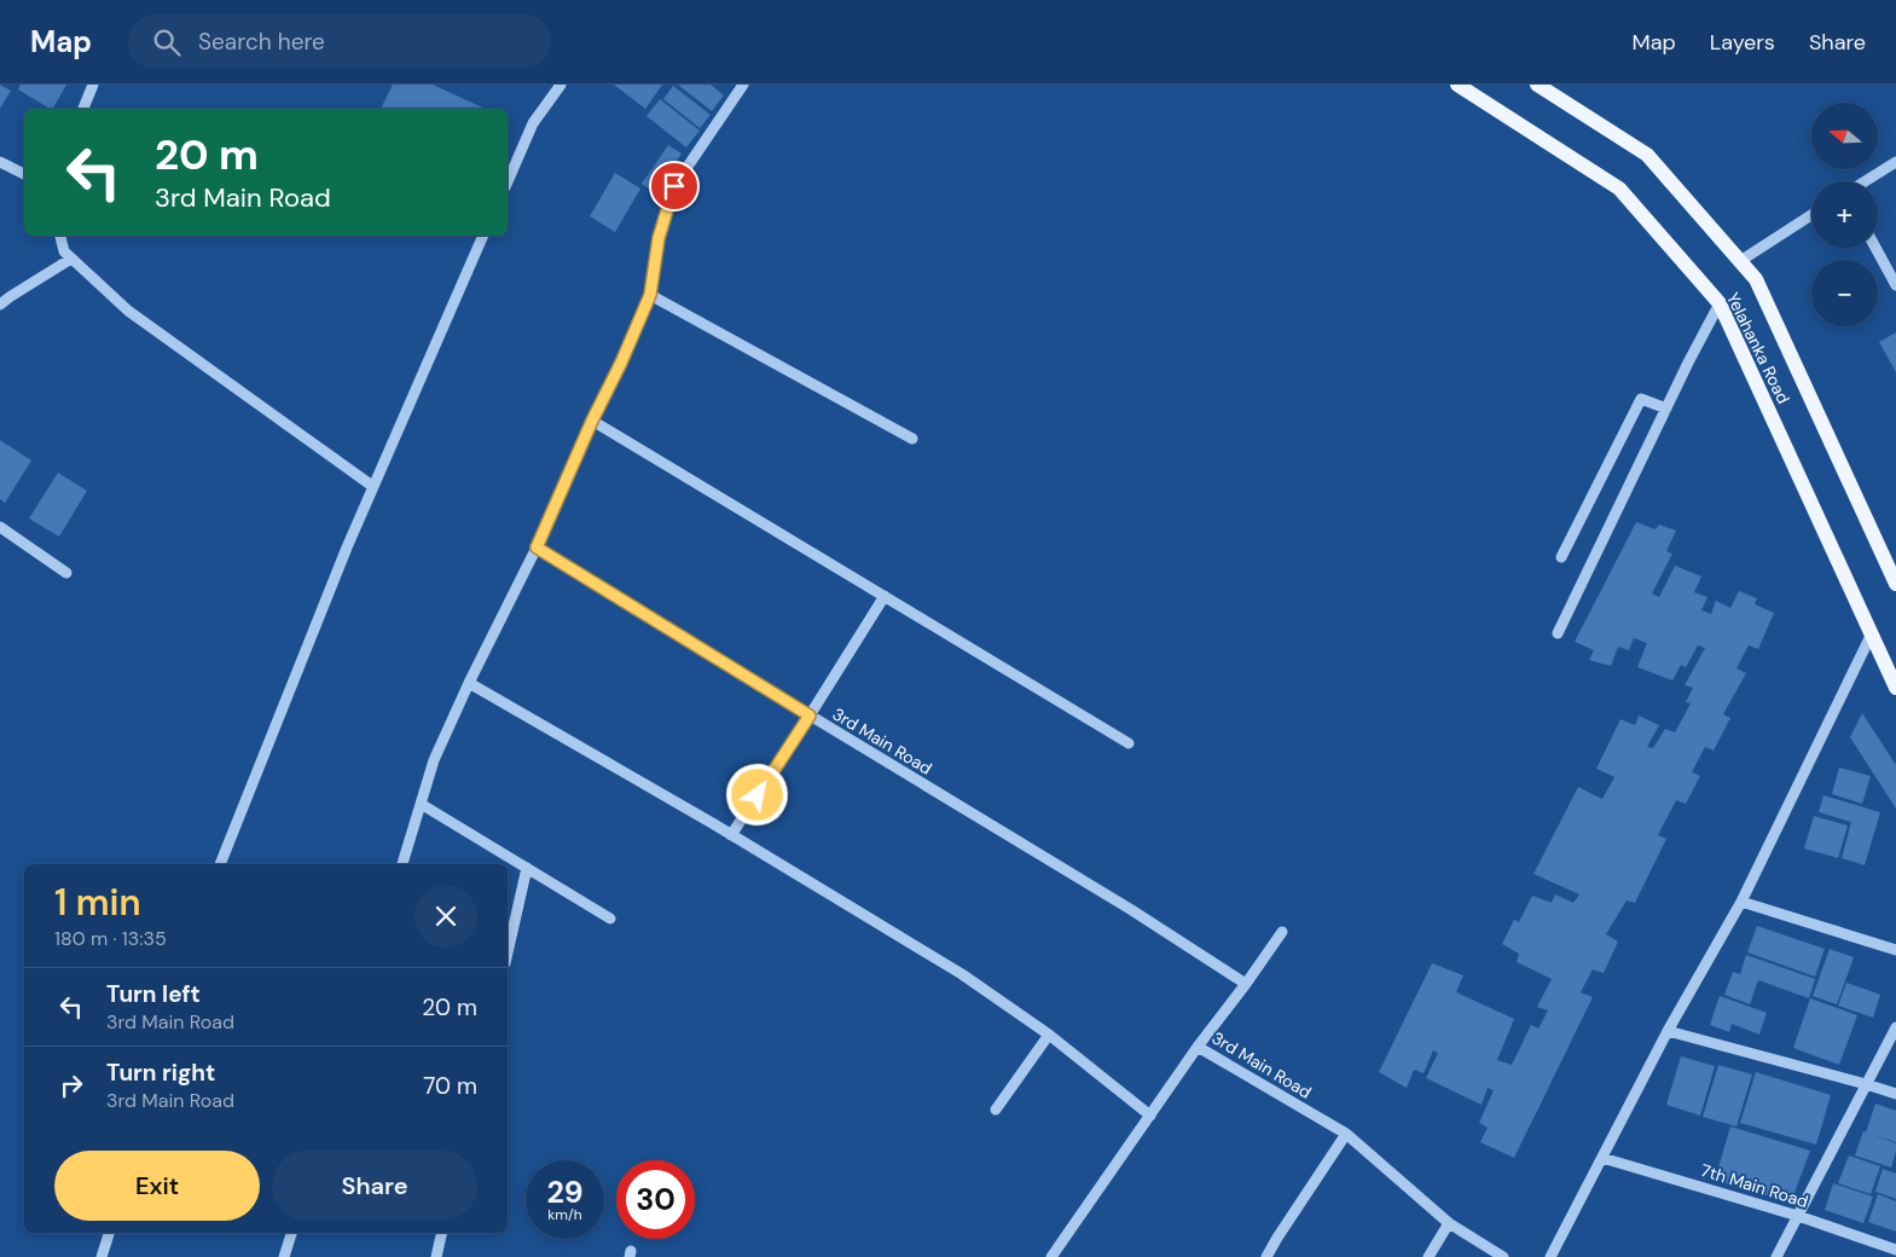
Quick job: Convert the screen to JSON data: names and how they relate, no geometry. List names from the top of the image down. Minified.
{"streets":{"main road":["Yelahanka Road"],"street":["3rd Main Road","7th Main Road"]},"north":"left","page":{"header":"Map","search":"Search here","nav":["Map","Layers","Share"],"map_buttons":["+","−"],"turn":["20 m","3rd Main Road"],"heading":["1 min","180 m · 13:35"],"list":[{"name":"Turn left","note":"3rd Main Road","value":"20 m"},{"name":"Turn right","note":"3rd Main Road","value":"70 m"}],"buttons":["Exit","Share"],"speed":"29 km/h","limit":"30"}}
